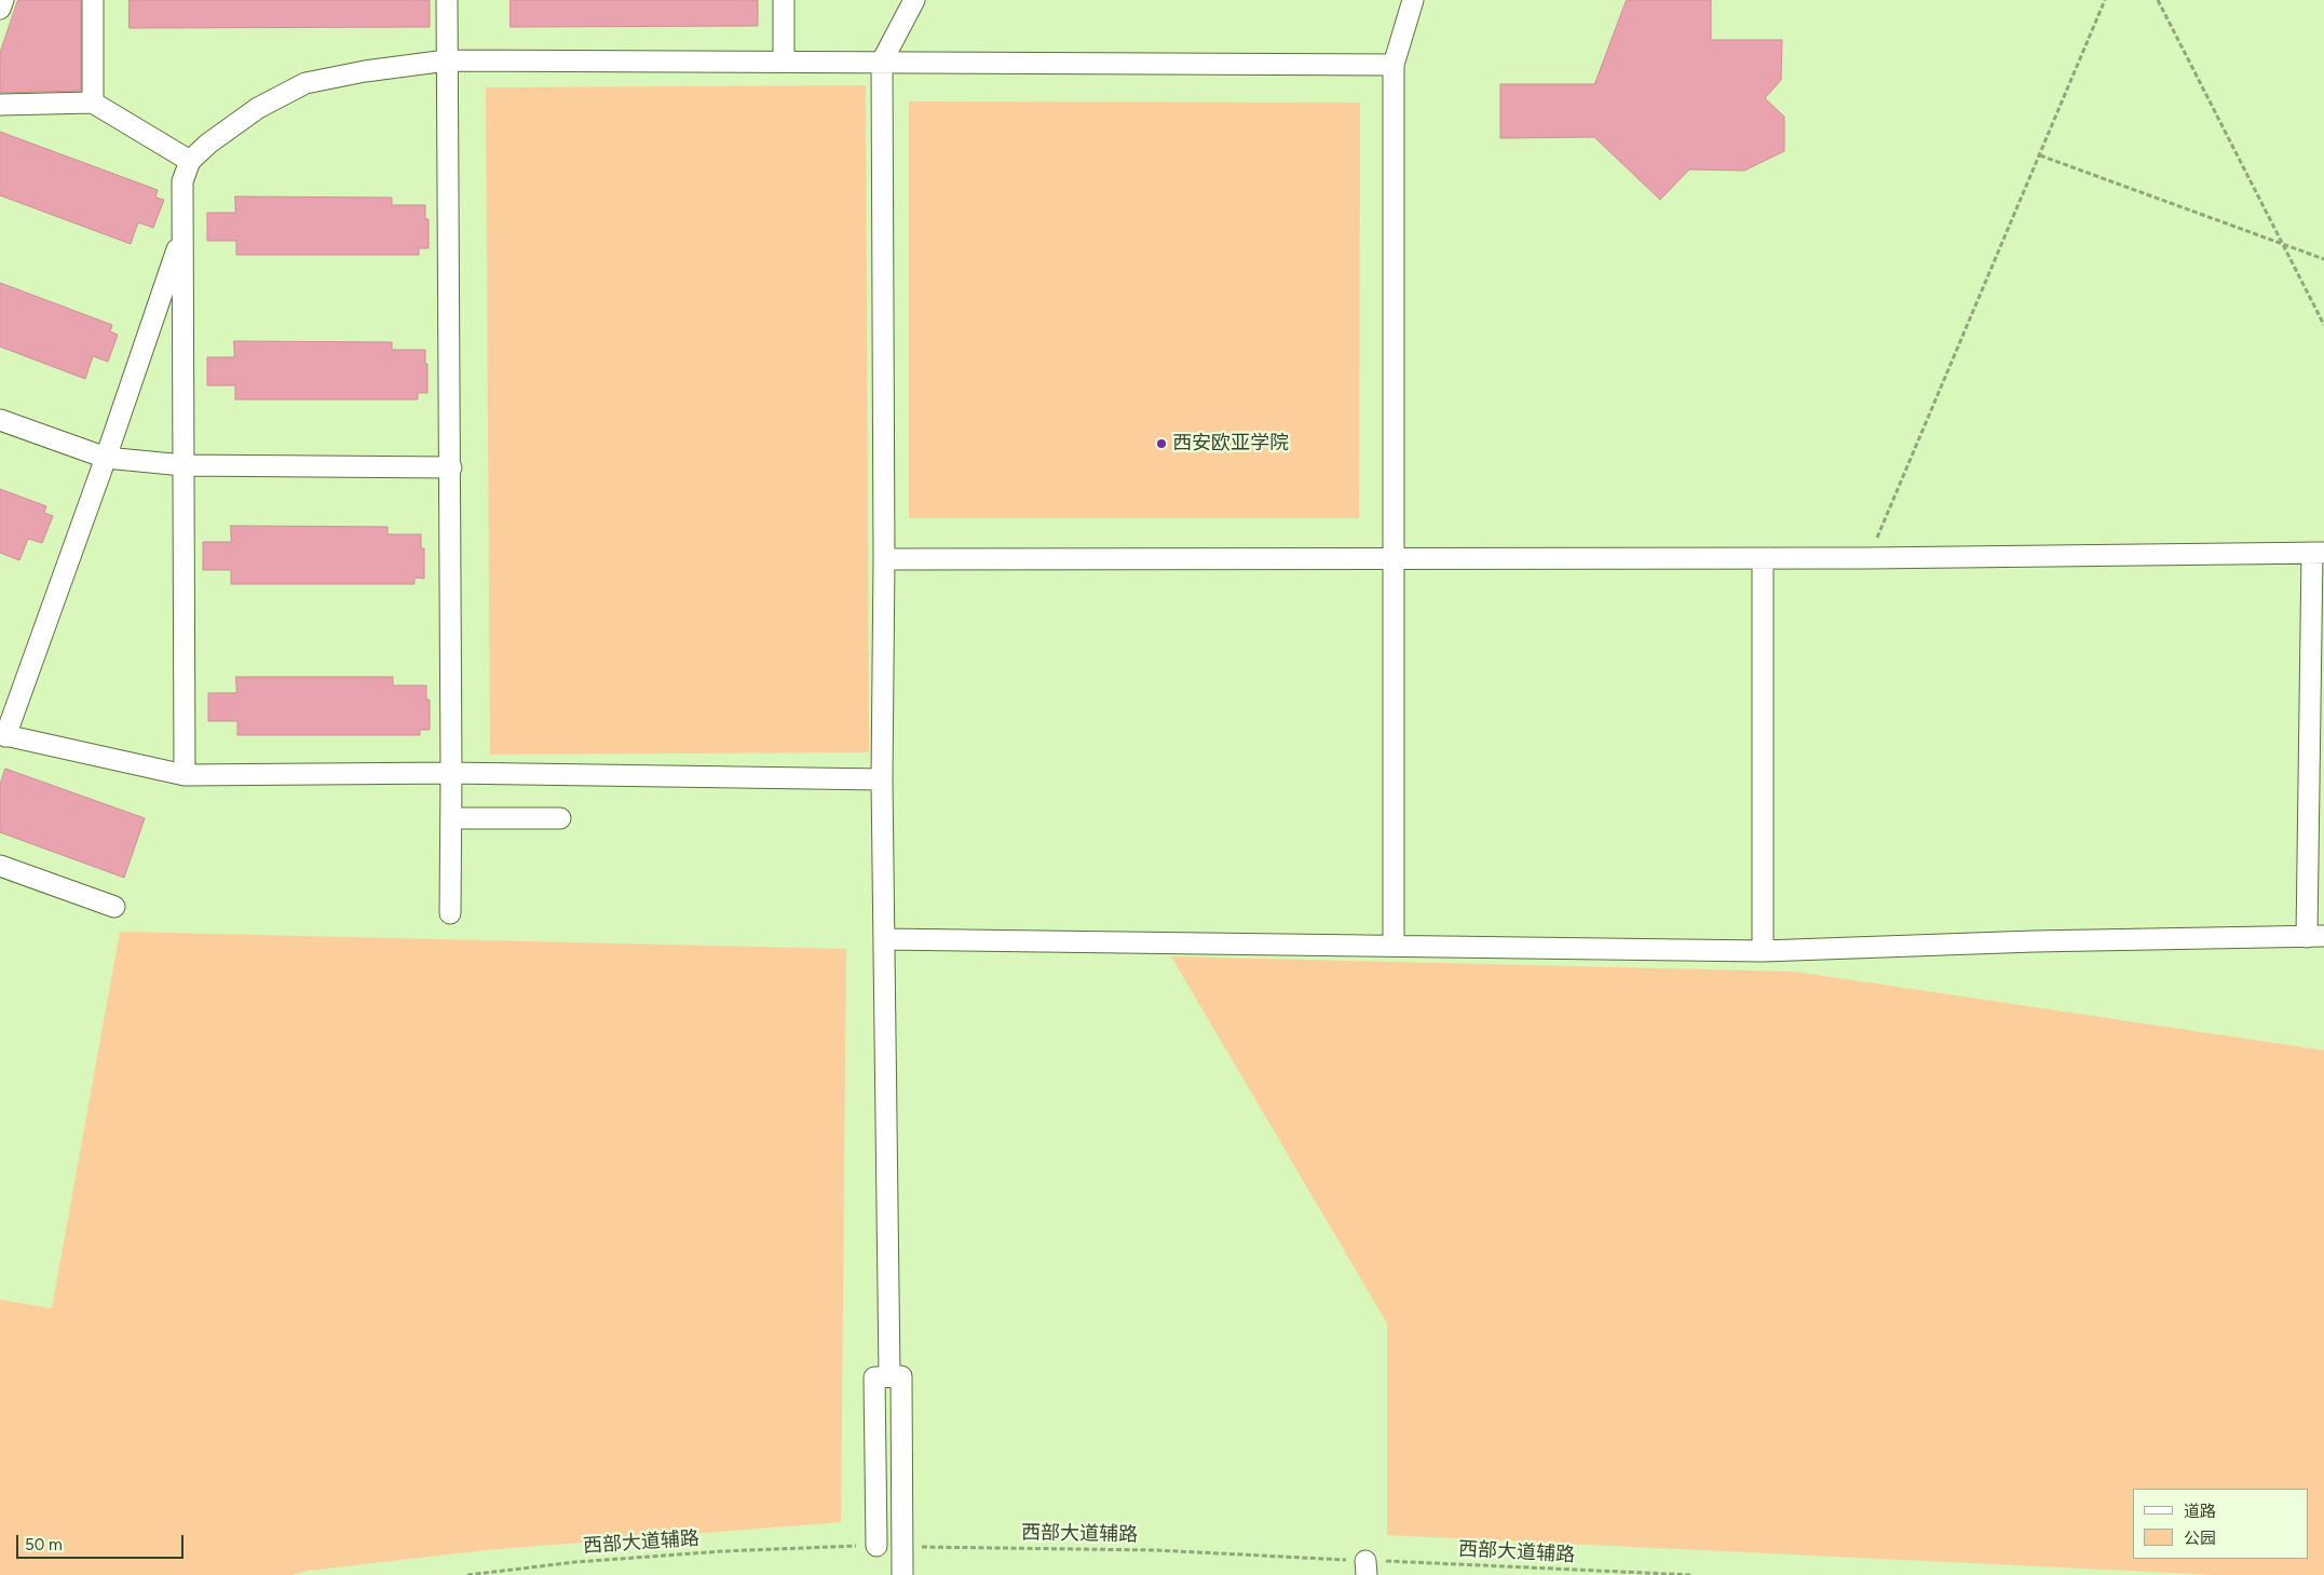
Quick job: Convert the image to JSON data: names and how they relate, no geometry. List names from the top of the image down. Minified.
{"streets":{"path":["西部大道辅路"]},"places":["西安欧亚学院"],"legend":["道路","公园"],"scale_bar":"50 m"}
